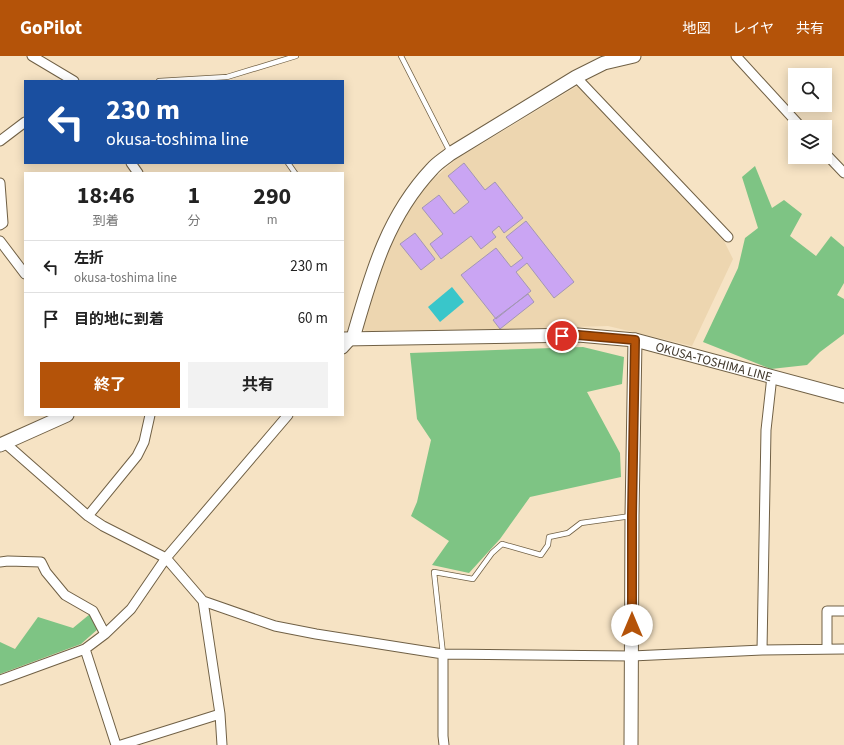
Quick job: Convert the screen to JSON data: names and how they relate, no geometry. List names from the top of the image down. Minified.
{"streets":{"street":["OKUSA-TOSHIMA LINE"]},"page":{"header":"GoPilot","nav":["地図","レイヤ","共有"],"turn":["230 m","okusa-toshima line"],"eta":["18:46","到着","1","分","290","m"],"list":[{"name":"左折","note":"okusa-toshima line","value":"230 m"},{"name":"目的地に到着","value":"60 m"}],"buttons":["終了","共有"]}}
